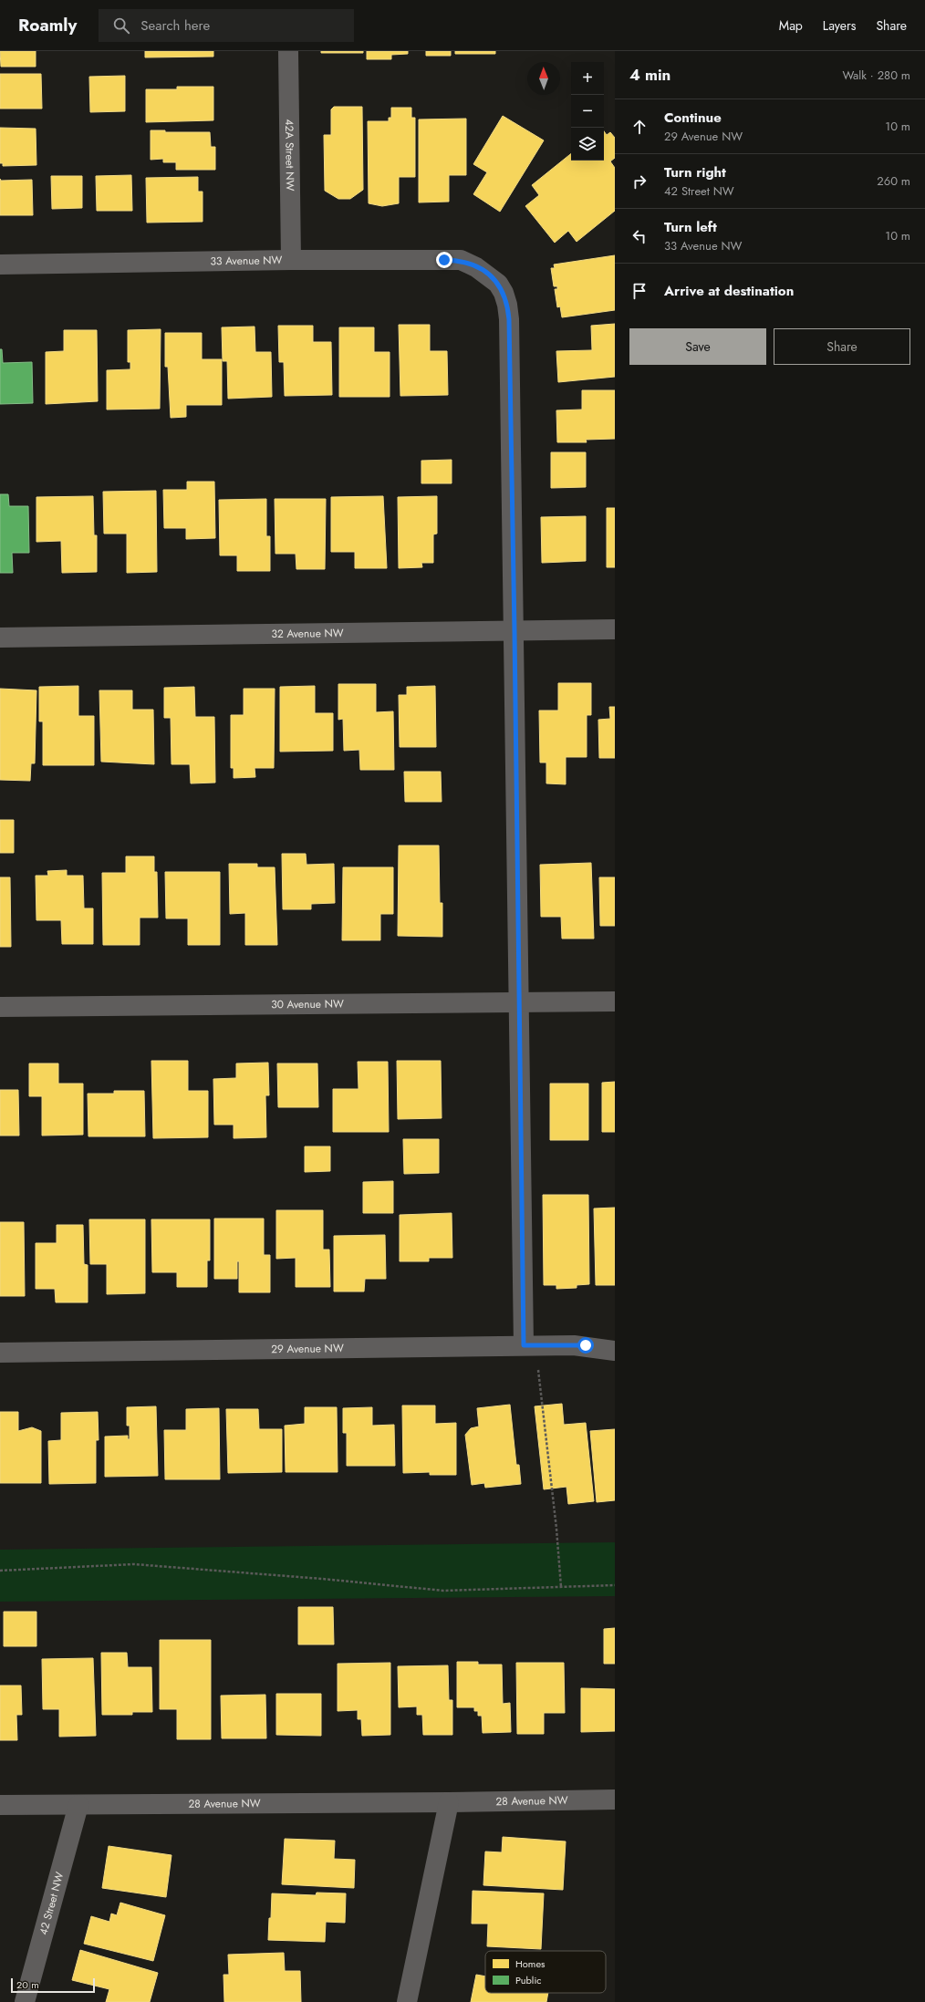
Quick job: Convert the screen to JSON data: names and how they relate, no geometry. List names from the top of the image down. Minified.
{"streets":{"street":["42A Street NW","33 Avenue NW","32 Avenue NW","30 Avenue NW","29 Avenue NW","28 Avenue NW","42 Street NW"]},"crossings":[["42A Street NW","33 Avenue NW"],["33 Avenue NW","32 Avenue NW"],["28 Avenue NW","42 Street NW"]],"legend":["Homes","Public"],"scale_bar":"20 m","north":"top","page":{"header":"Roamly","search":"Search here","nav":["Map","Layers","Share"],"heading":["4 min","Walk · 280 m"],"map_buttons":["+","−"],"list":[["Continue","29 Avenue NW","10 m"],["Turn right","42 Street NW","260 m"],["Turn left","33 Avenue NW","10 m"],"Arrive at destination"],"buttons":["Save","Share"],"scale":"20 m"}}
